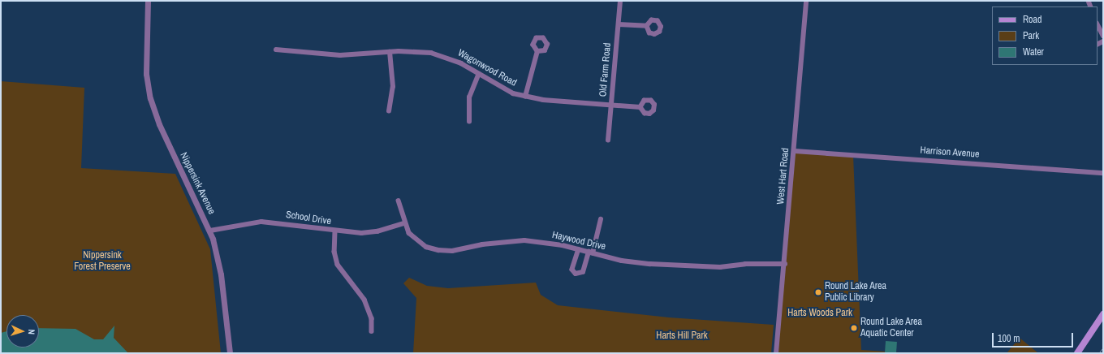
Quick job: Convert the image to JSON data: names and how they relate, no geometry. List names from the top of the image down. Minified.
{"streets":{"street":["Wagonwood Road","Old Farm Road","Harrison Avenue","West Hart Road","Nippersink Avenue","School Drive","Haywood Drive"]},"crossings":[["Wagonwood Road","Old Farm Road"],["Harrison Avenue","West Hart Road"],["West Hart Road","Haywood Drive"],["Nippersink Avenue","School Drive"],["School Drive","Haywood Drive"]],"parks":["Nippersink Forest Preserve","Harts Woods Park","Harts Hill Park"],"places":["Round Lake Area Public Library","Round Lake Area Aquatic Center"],"legend":["Road","Park","Water"],"scale_bar":"100 m","north":"right"}
